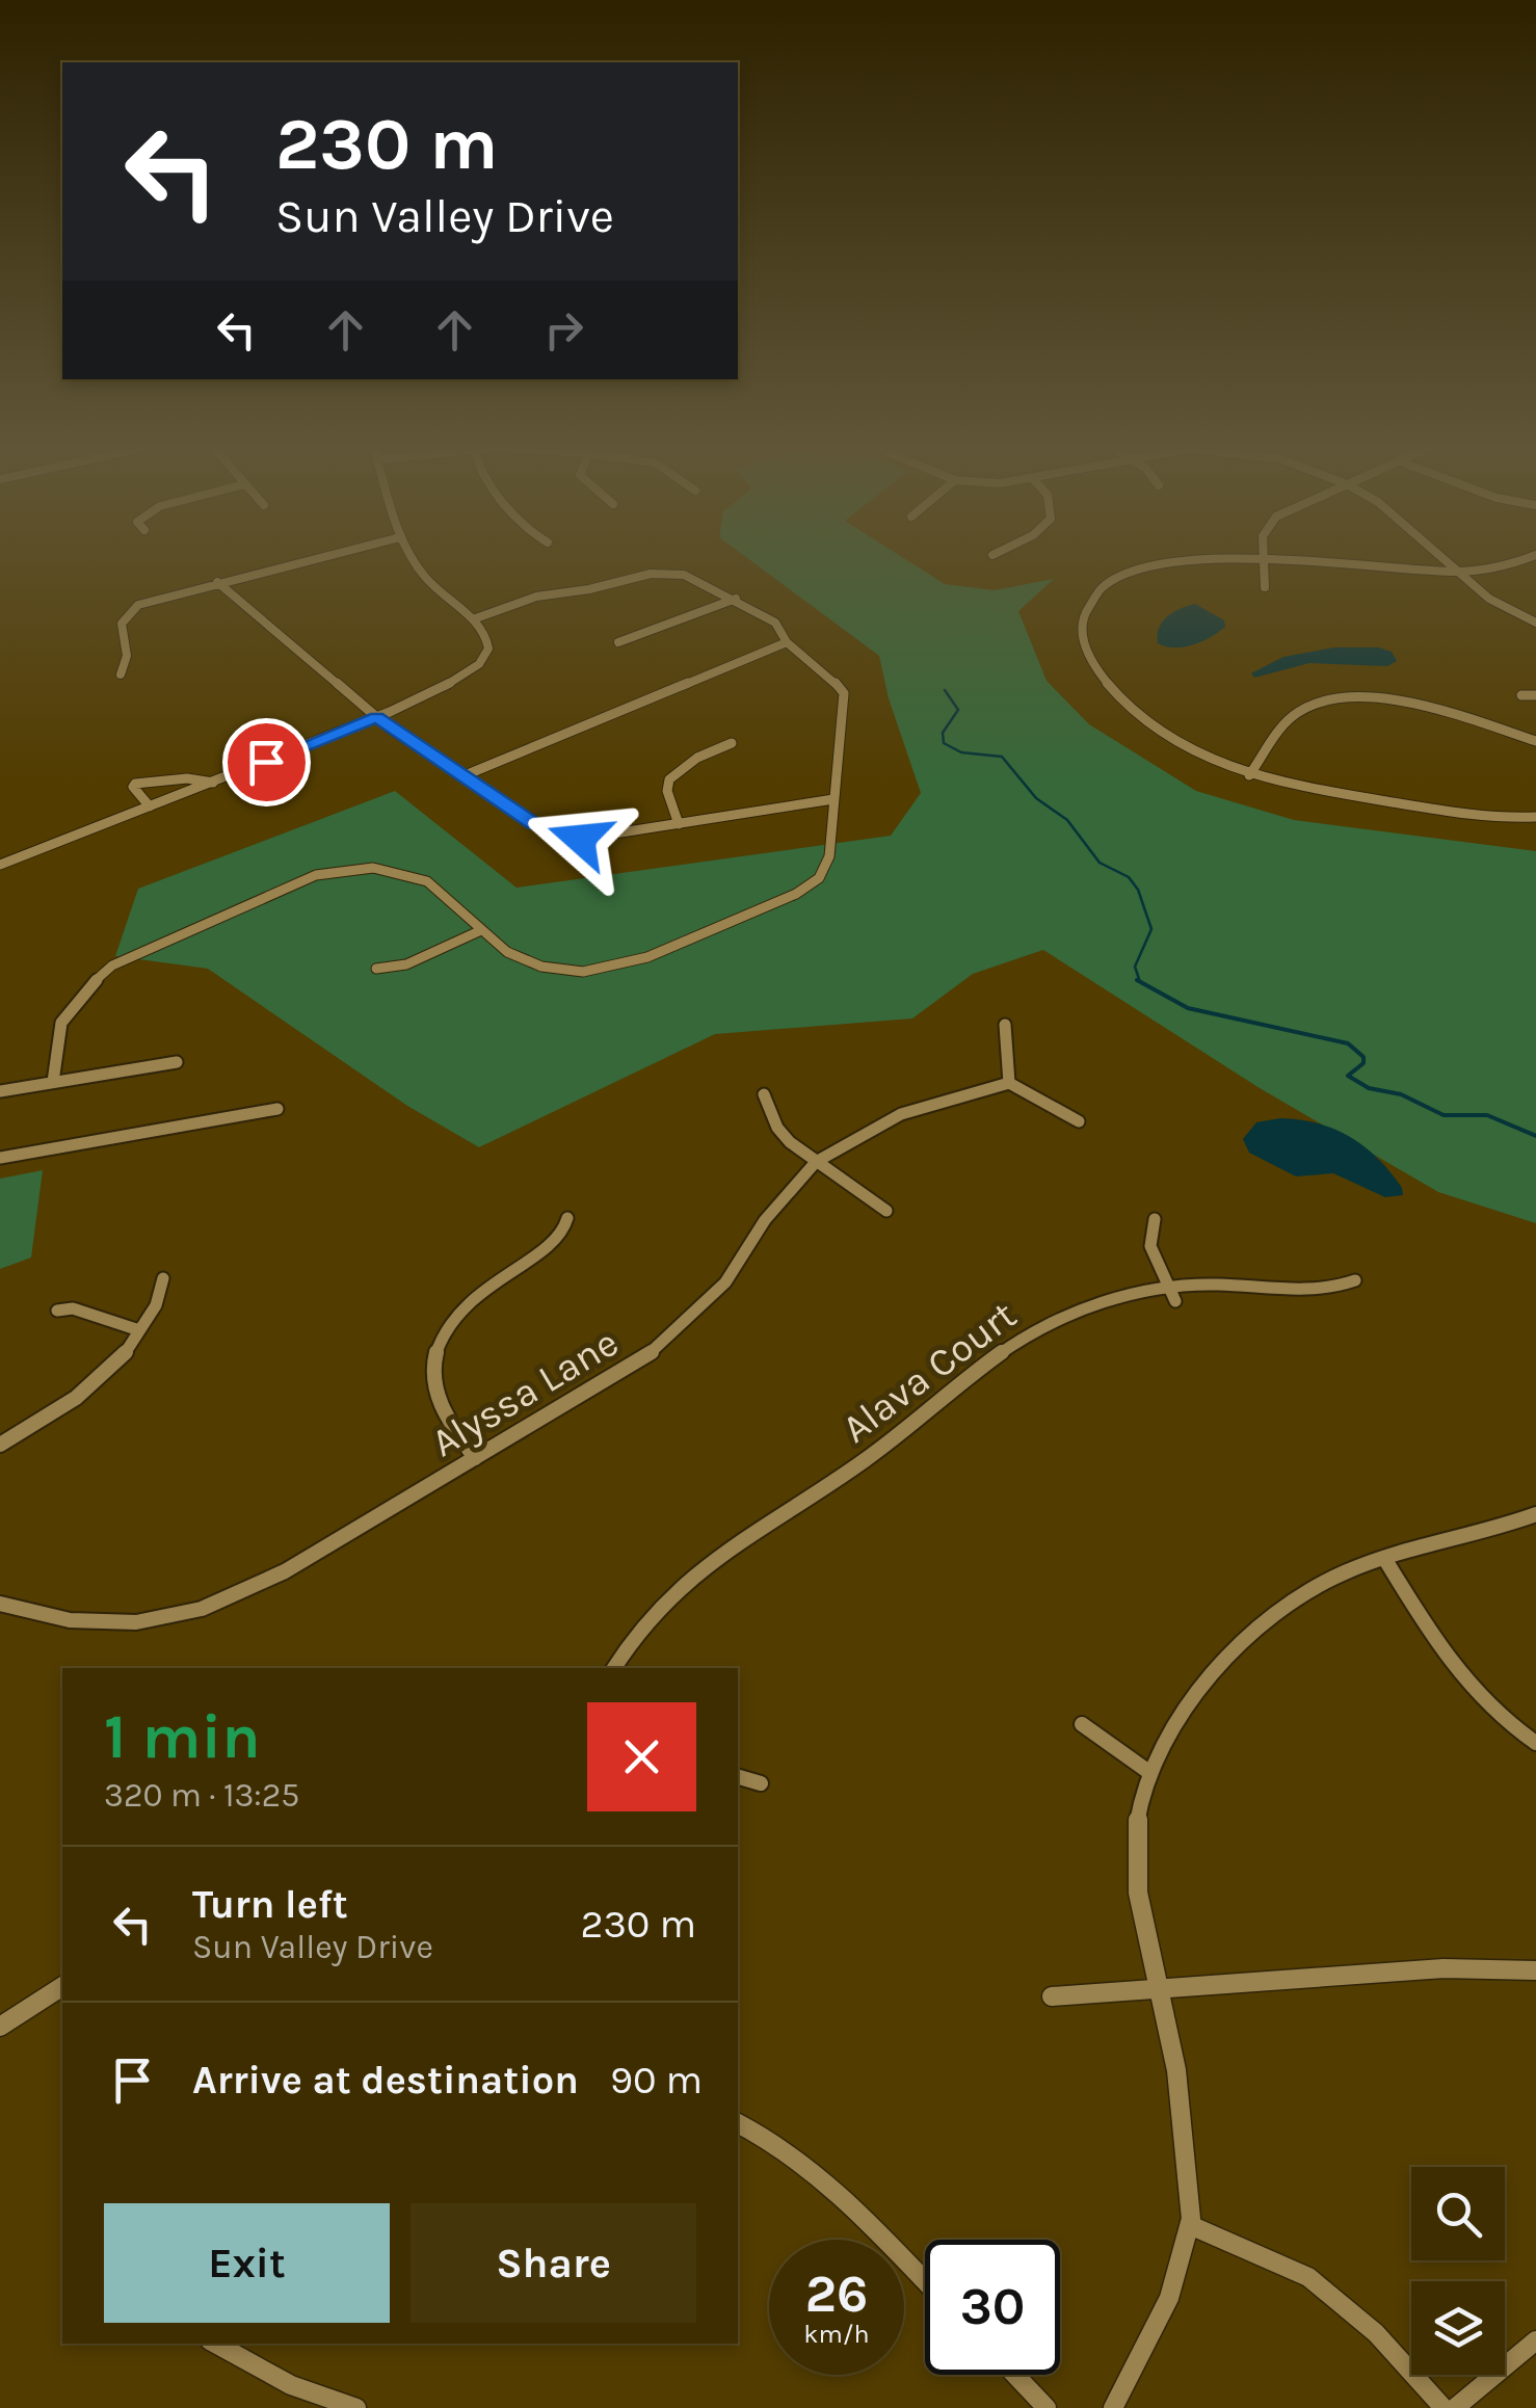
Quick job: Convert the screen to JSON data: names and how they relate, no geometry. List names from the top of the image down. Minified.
{"streets":{"street":["Alava Court","Alyssa Lane"]},"page":{"turn":["230 m","Sun Valley Drive"],"heading":["1 min","320 m · 13:25"],"list":[{"name":"Turn left","note":"Sun Valley Drive","value":"230 m"},{"name":"Arrive at destination","value":"90 m"}],"buttons":["Exit","Share"],"speed":"26 km/h","limit":"30"}}
